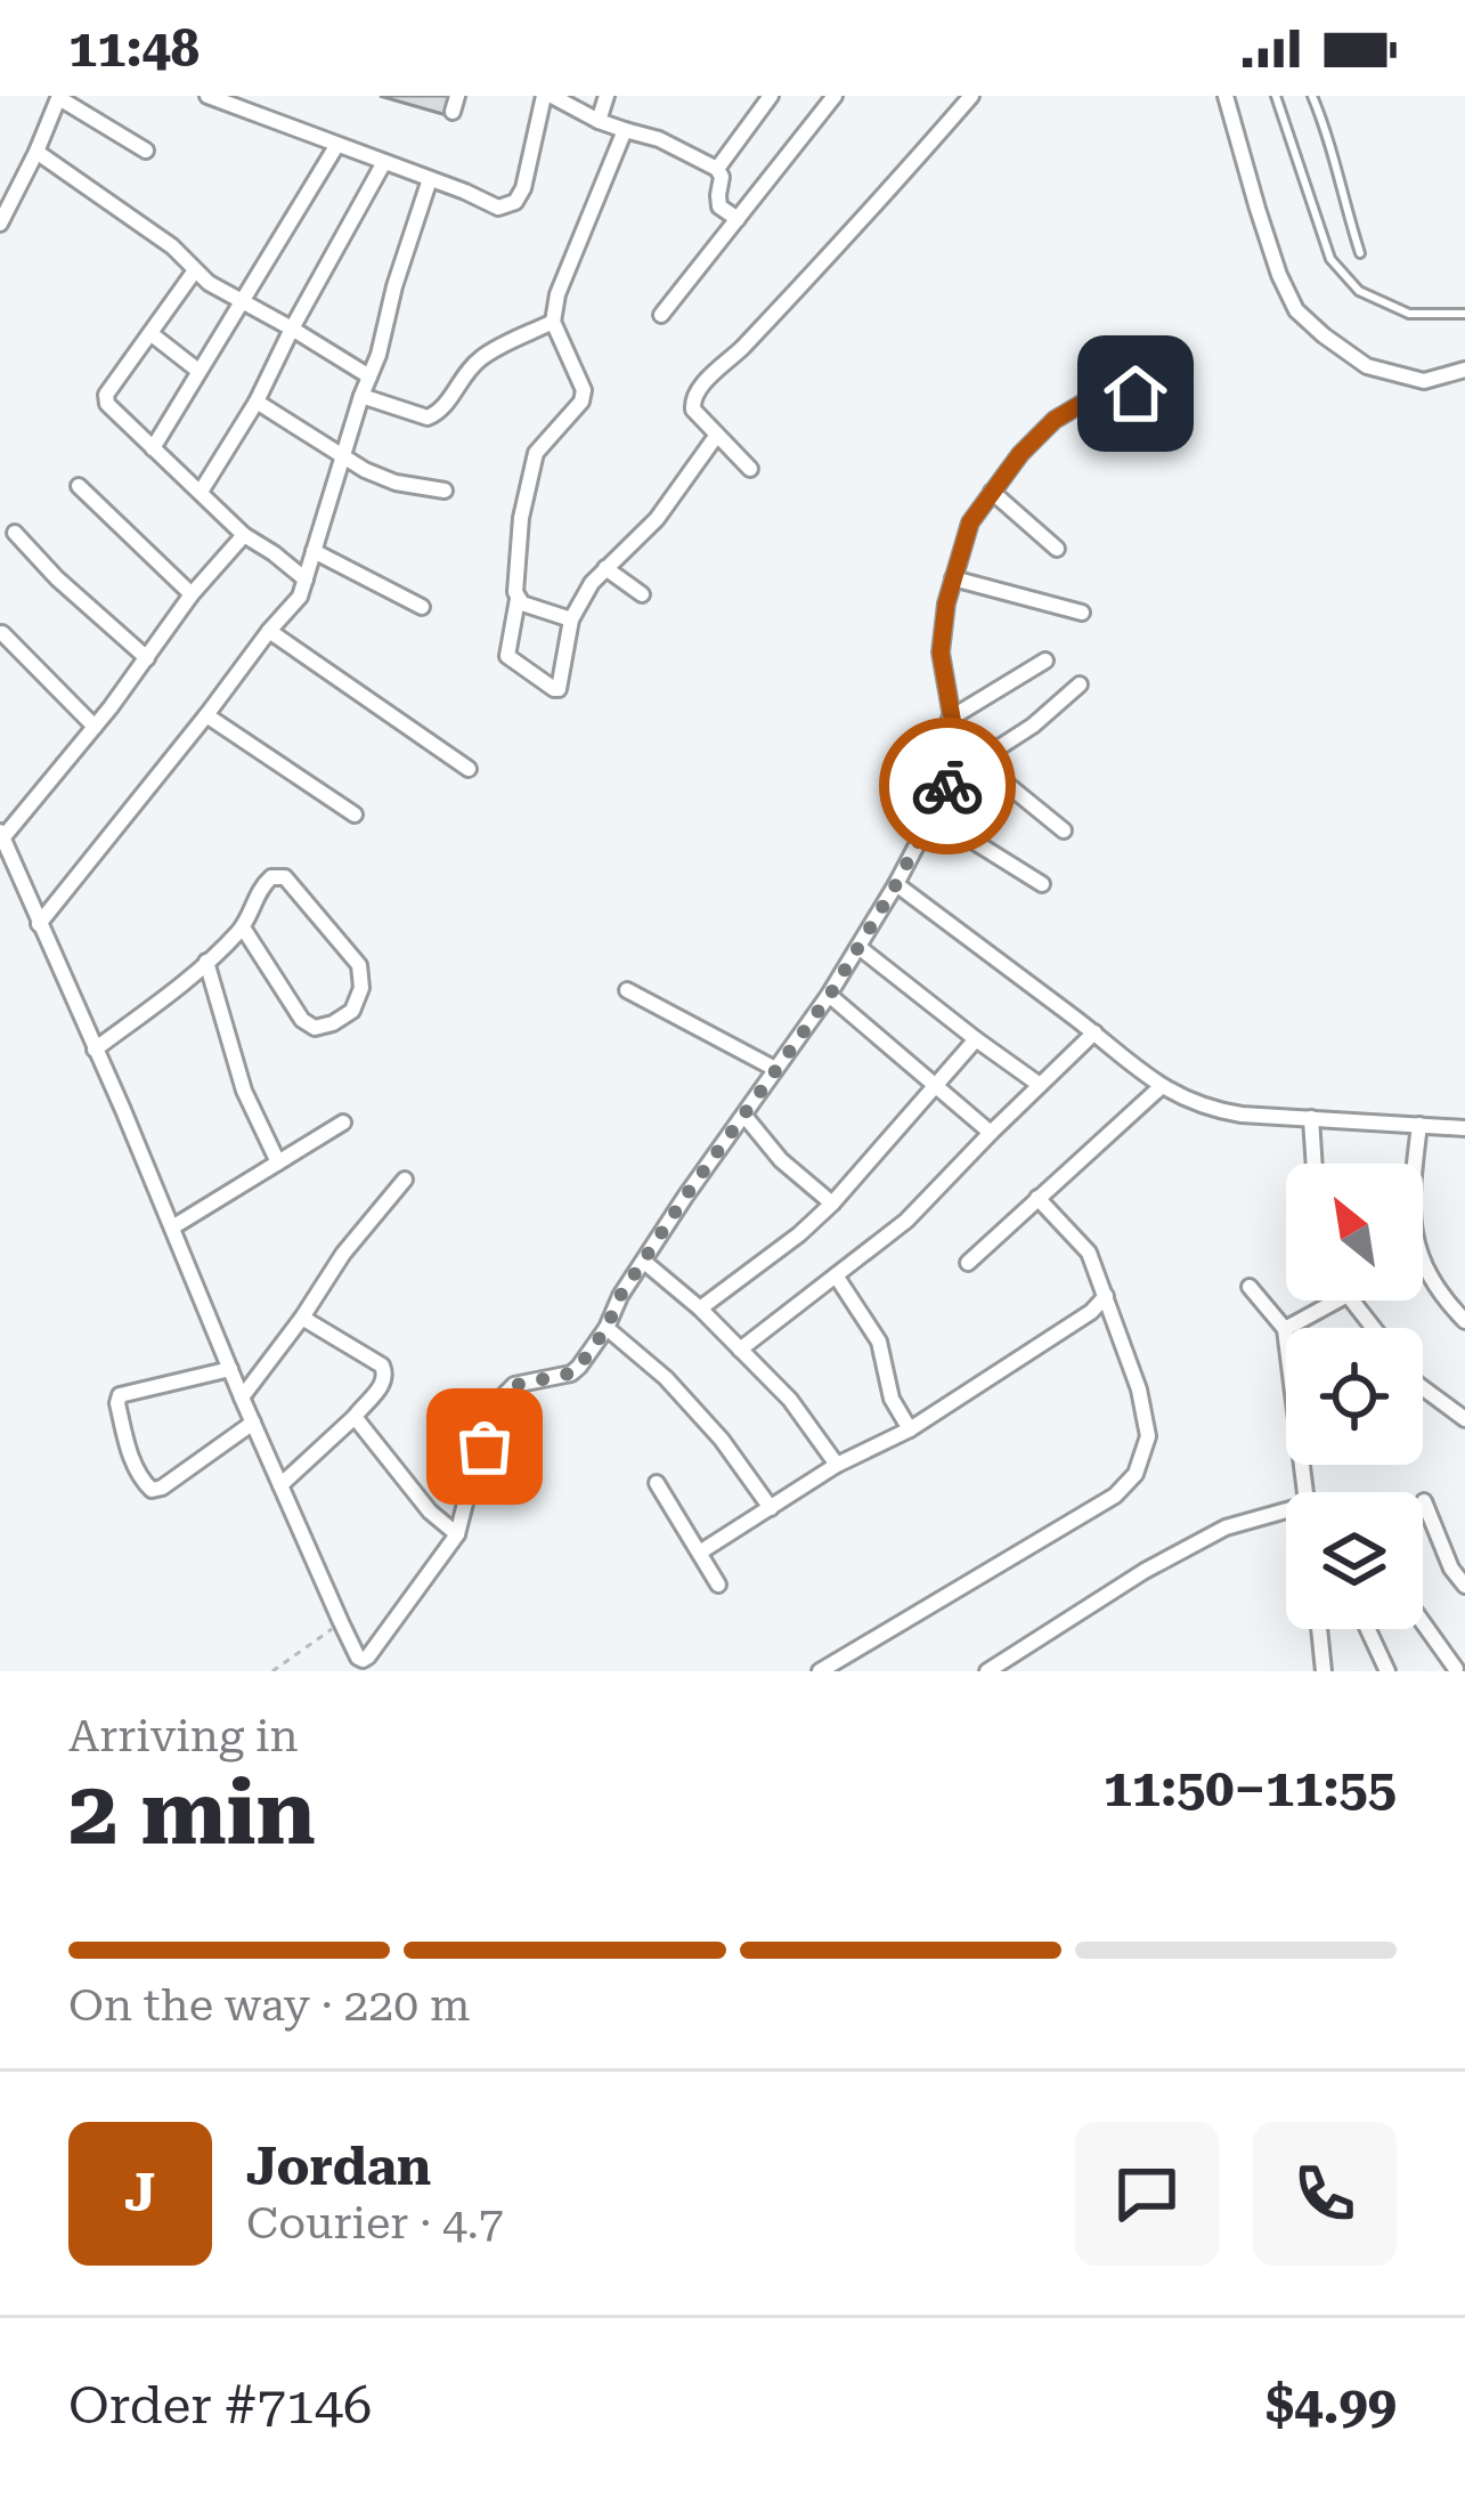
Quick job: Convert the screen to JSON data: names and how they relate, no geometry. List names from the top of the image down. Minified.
{"north":"top left","page":{"status":"11:48","heading":["2 min","Arriving in","11:50–11:55"],"panel":["Jordan","Courier · 4.7","Order #7146","$4.99"],"bar":"On the way · 220 m","round":"J"}}
